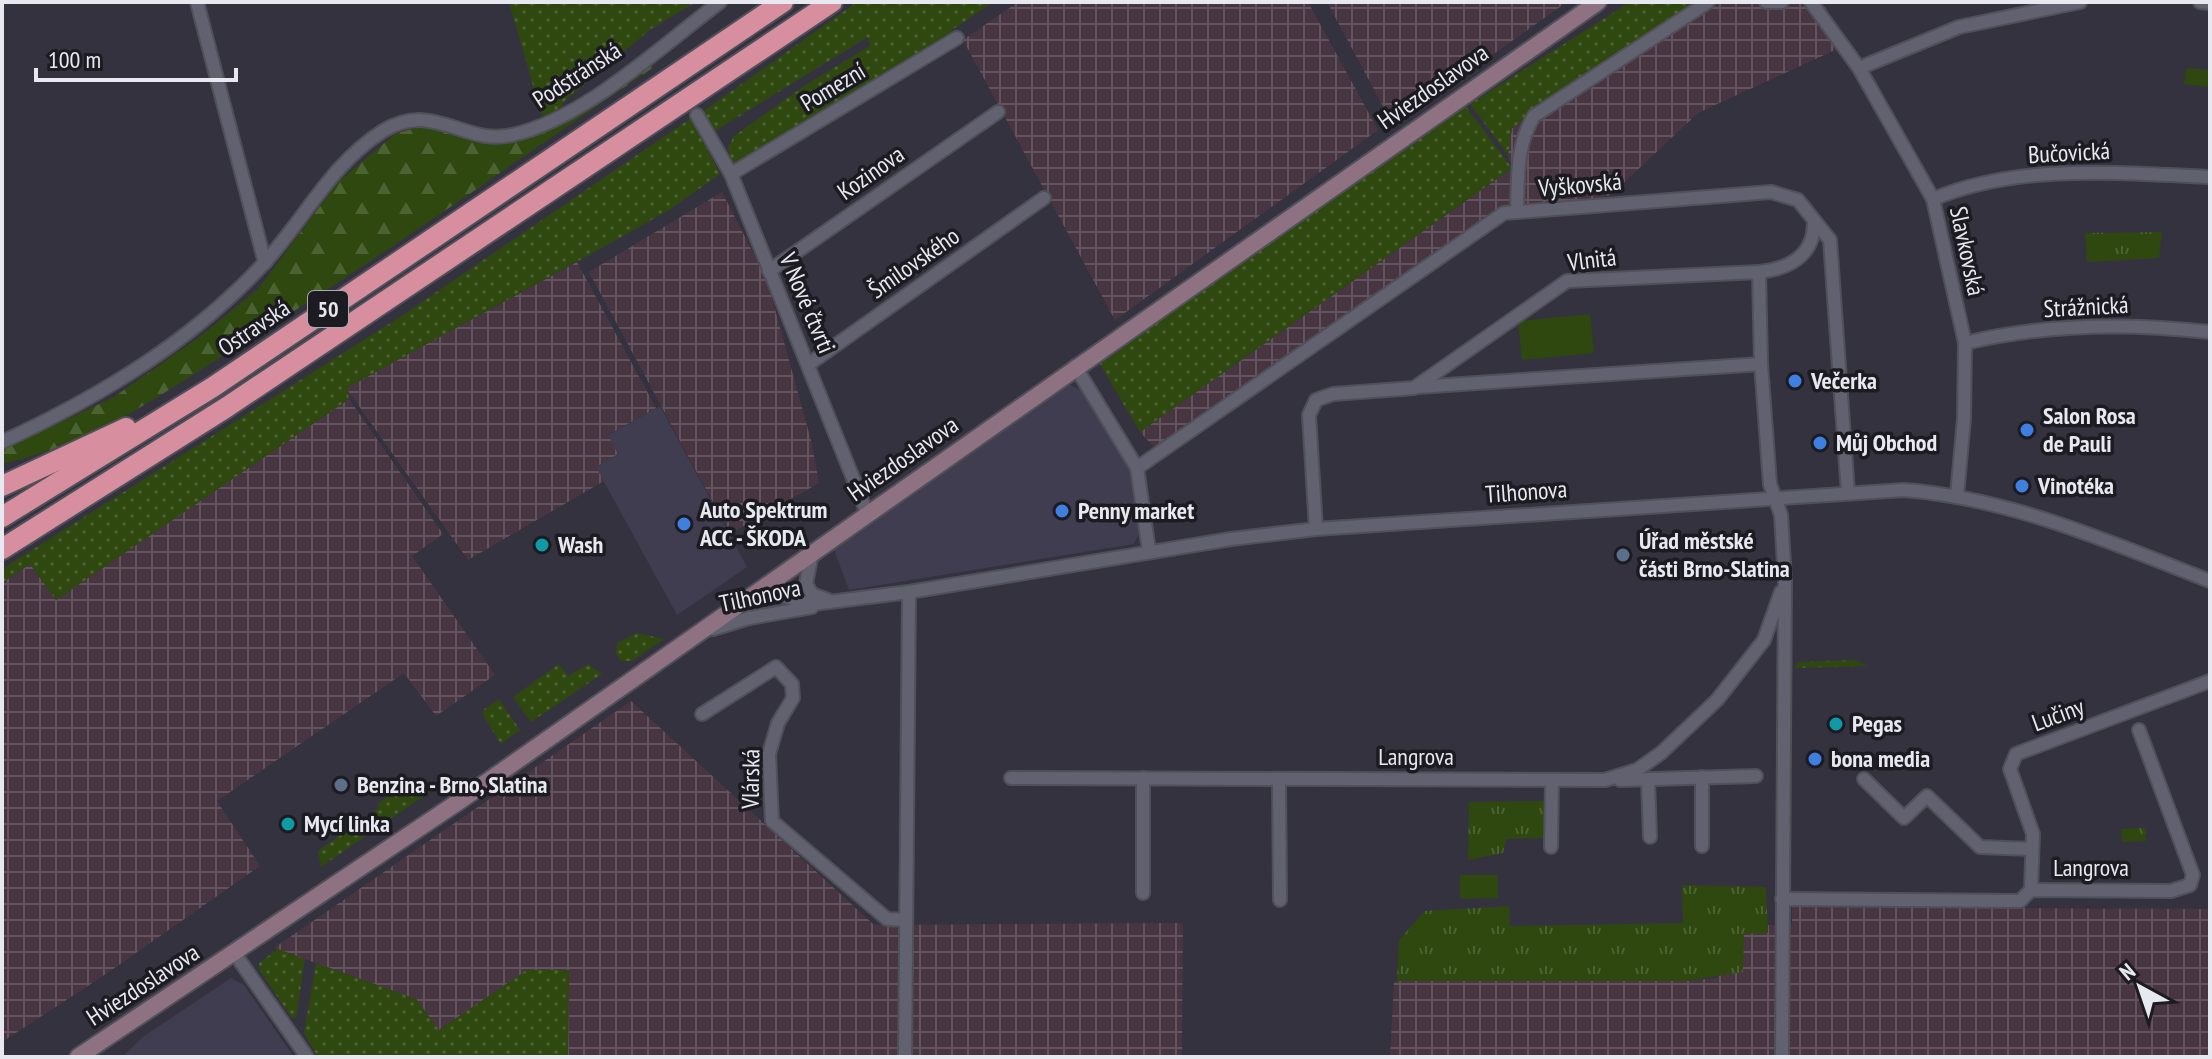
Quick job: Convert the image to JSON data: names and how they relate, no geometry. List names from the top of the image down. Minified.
{"streets":{"highway":["50","Ostravská"],"main road":["Hviezdoslavova"],"street":["Podstránská","Pomezní","Bučovická","Kozinova","Vyškovská","Slavkovská","Vlnitá","Šmilovského","V Nové čtvrti","Strážnická","Tilhonova","Lučiny","Langrova","Vlárská"]},"crossings":[["Pomezní","V Nové čtvrti"],["Hviezdoslavova","V Nové čtvrti"],["Hviezdoslavova","Tilhonova"],["Bučovická","Slavkovská"],["Kozinova","V Nové čtvrti"],["Vyškovská","Vlnitá"],["Vyškovská","Tilhonova"],["Slavkovská","Strážnická"],["Slavkovská","Tilhonova"],["Šmilovského","V Nové čtvrti"],["50","Ostravská"],["Tilhonova","Langrova"],["Lučiny","Langrova"]],"places":["Večerka","Salon Rosa de Pauli","Můj Obchod","Vinotéka","Penny market","Auto Spektrum ACC - ŠKODA","Wash","Úřad městské části Brno-Slatina","Pegas","bona media","Benzina - Brno, Slatina","Mycí linka"],"scale_bar":"100 m","north":"top left"}
